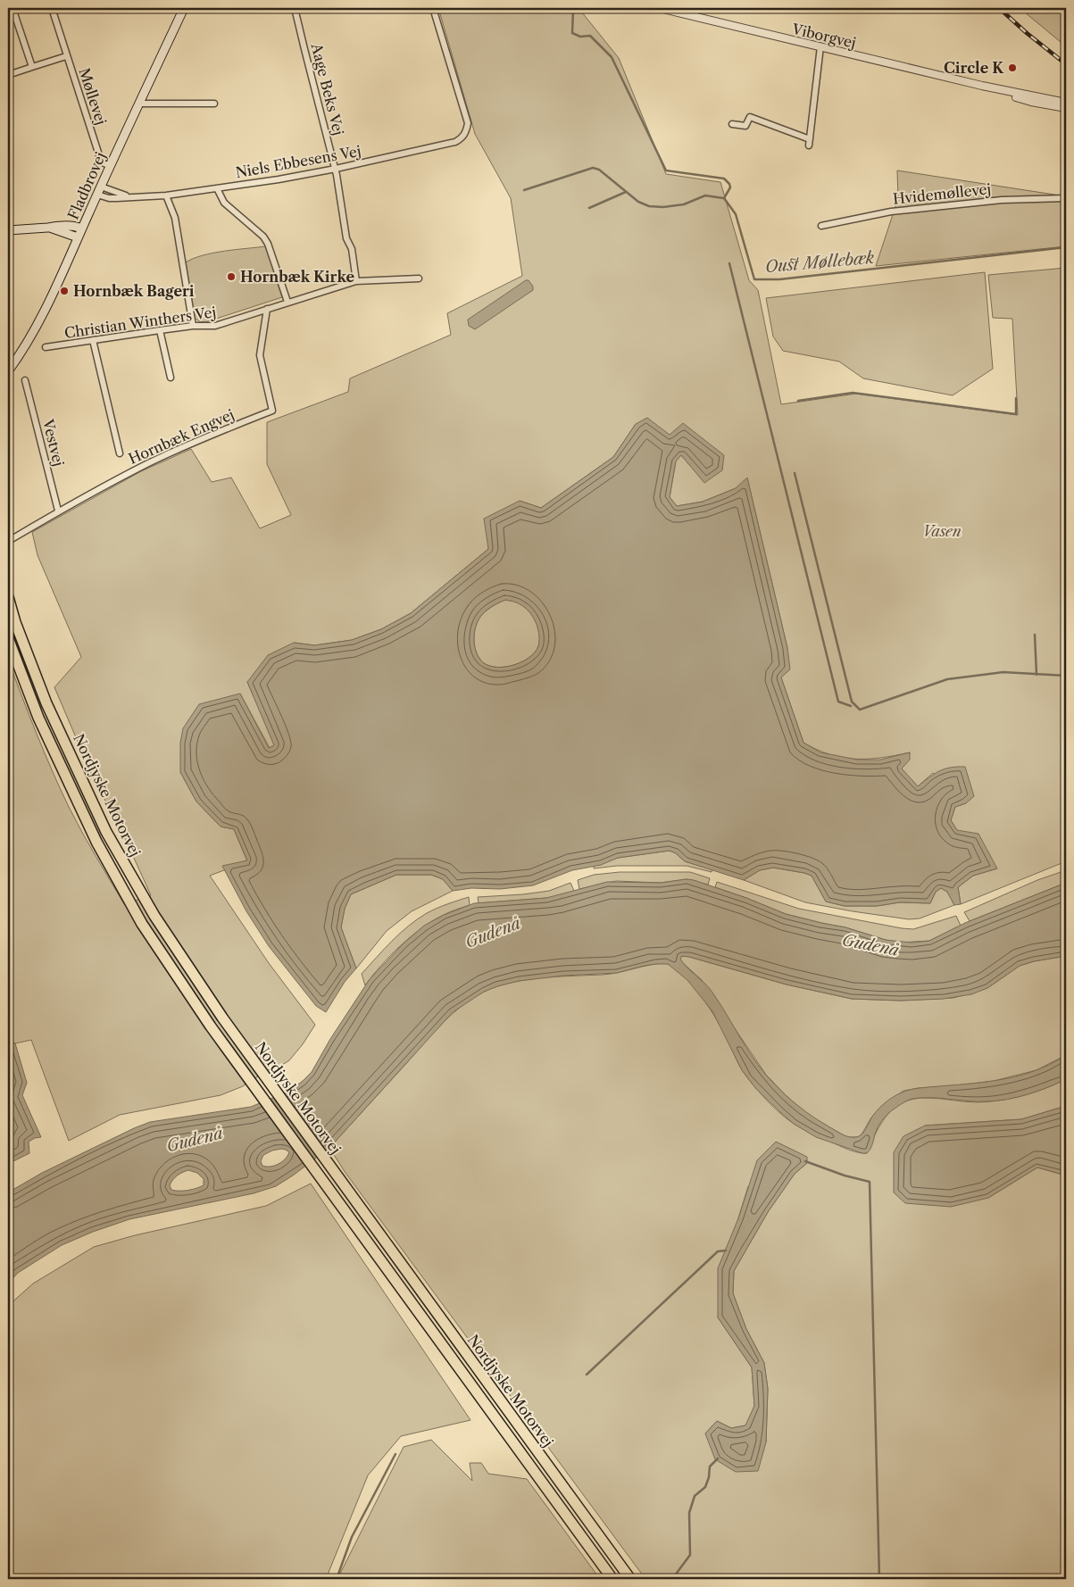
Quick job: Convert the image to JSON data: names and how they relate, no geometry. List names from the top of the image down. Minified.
{"streets":{"highway":["Nordjyske Motorvej"],"main road":["Fladbrovej"],"street":["Viborgvej","Aage Beks Vej","Møllevej","Niels Ebbesens Vej","Hvidemøllevej","Christian Winthers Vej","Hornbæk Engvej","Vestvej"]},"crossings":[["Aage Beks Vej","Niels Ebbesens Vej"],["Aage Beks Vej","Christian Winthers Vej"],["Møllevej","Fladbrovej"],["Niels Ebbesens Vej","Fladbrovej"],["Christian Winthers Vej","Hornbæk Engvej"],["Hornbæk Engvej","Vestvej"]],"water":["Oust Møllebæk","Gudenå"],"parks":["Vasen"],"places":["Circle K","Hornbæk Kirke","Hornbæk Bageri"]}
